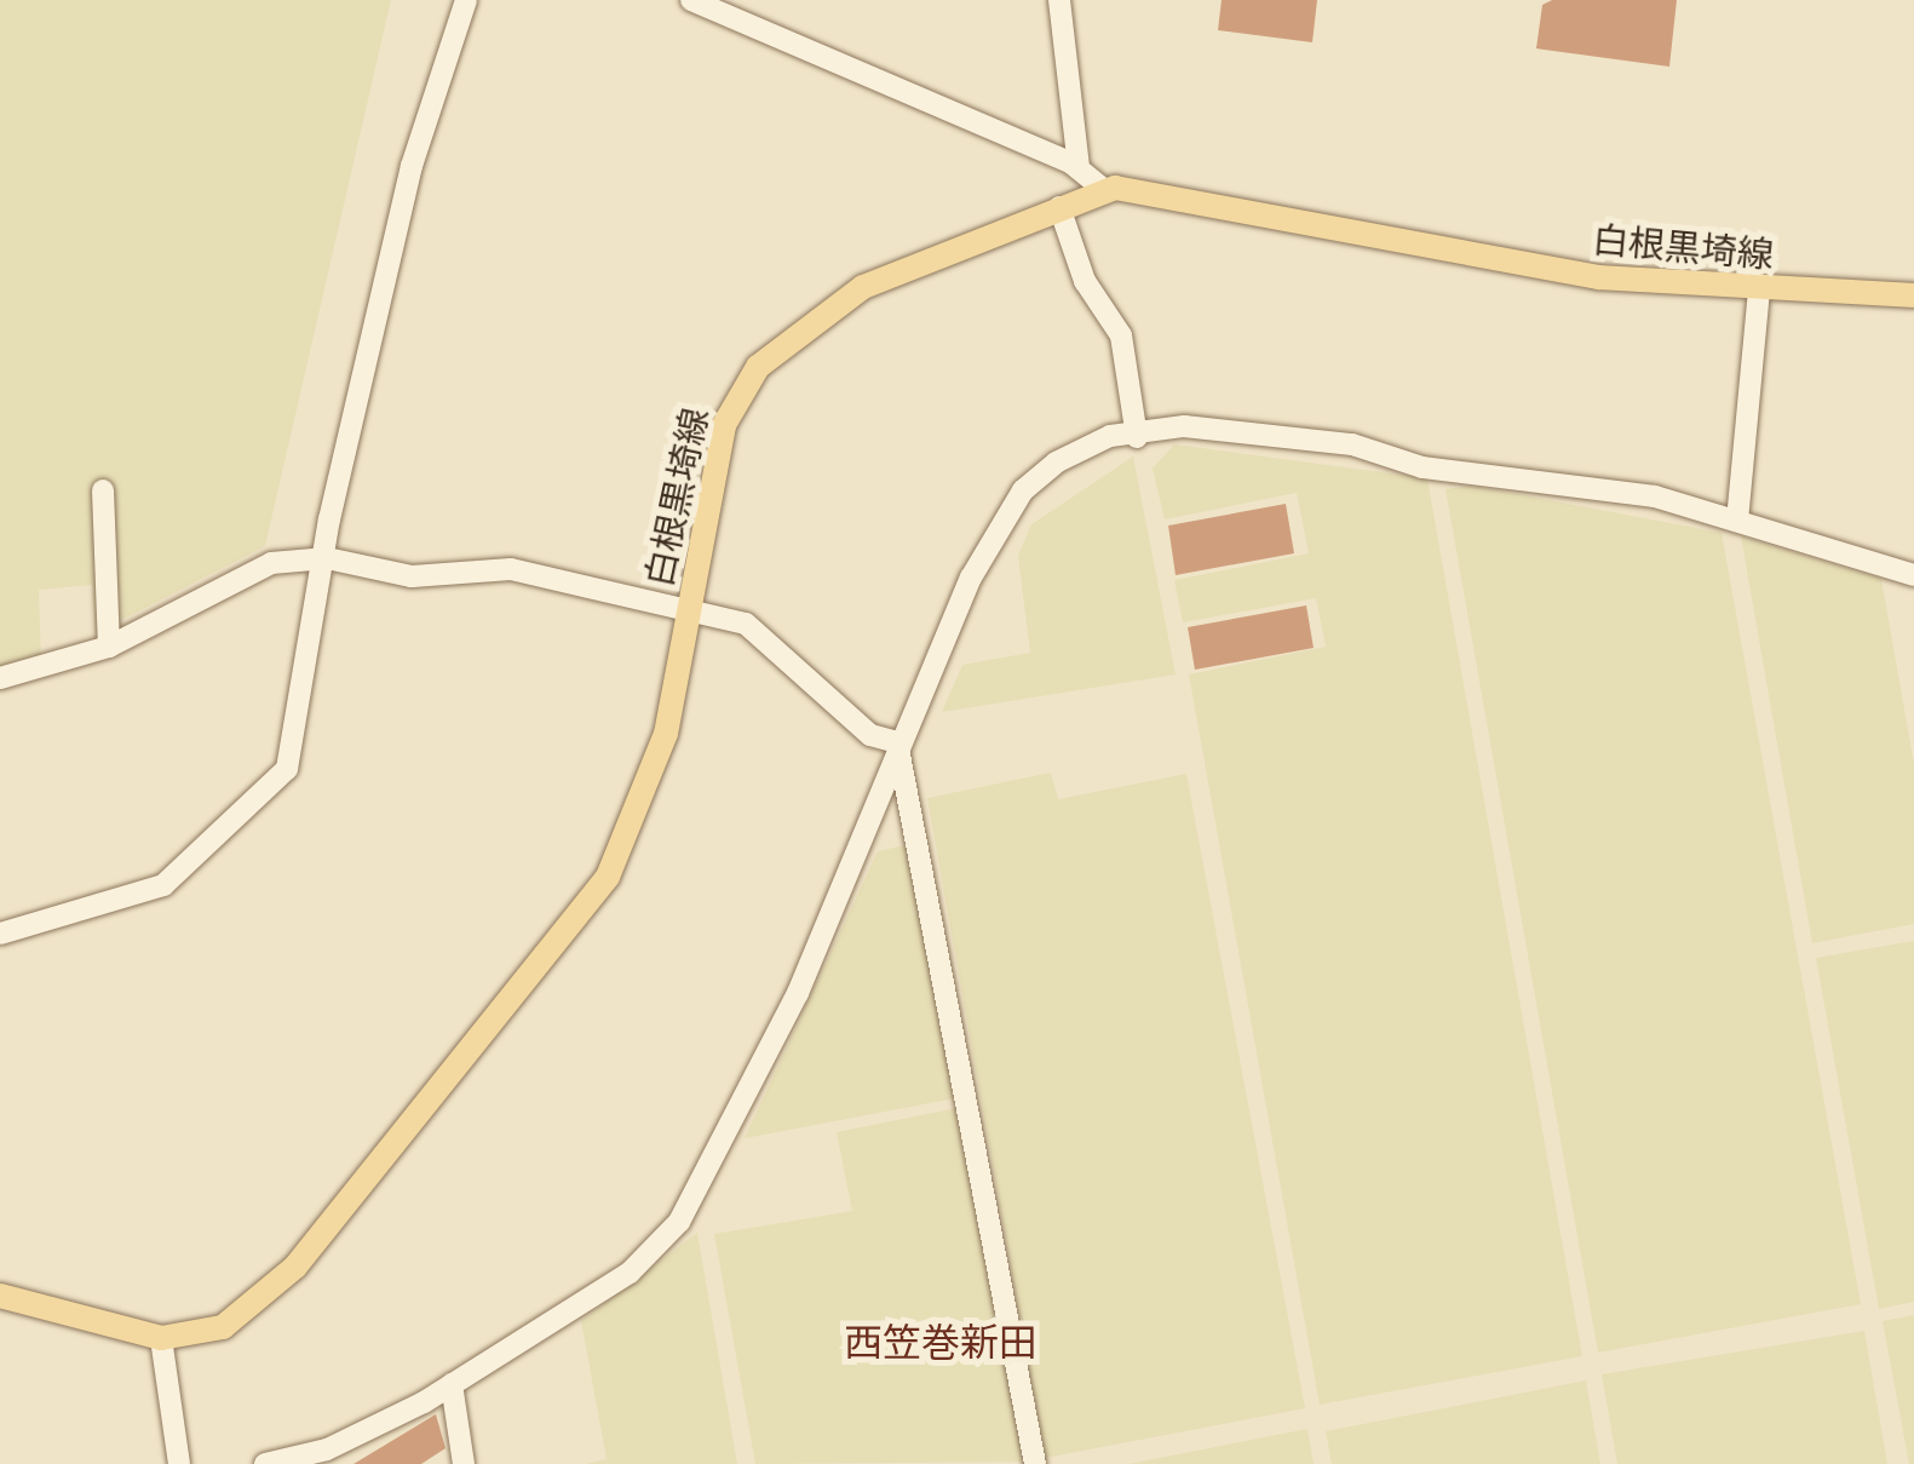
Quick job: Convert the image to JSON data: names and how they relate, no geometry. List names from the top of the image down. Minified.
{"streets":{"main road":["白根黒埼線"]},"districts":["西笠巻新田"]}
